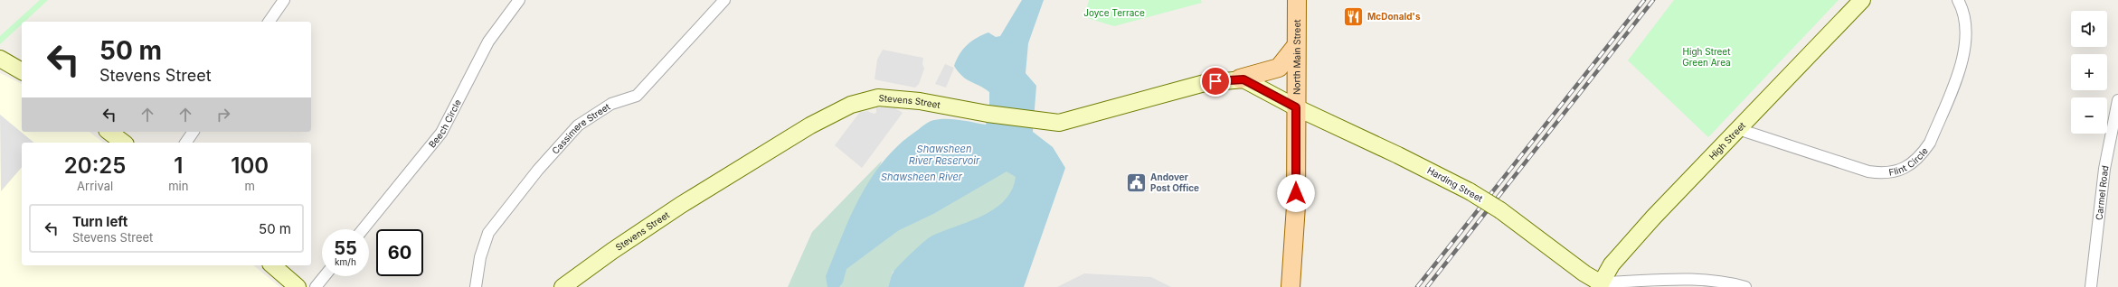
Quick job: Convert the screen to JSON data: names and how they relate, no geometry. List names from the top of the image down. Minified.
{"streets":{"main road":["North Main Street","Stevens Street","High Street","Harding Street"],"street":["Beech Circle","Cassimere Street","Flint Circle","Carmel Road"]},"crossings":[["North Main Street","Stevens Street"],["North Main Street","Harding Street"],["Stevens Street","Harding Street"],["High Street","Flint Circle"],["High Street","Harding Street"]],"water":["Shawsheen River Reservoir","Shawsheen River"],"parks":["Joyce Terrace","High Street Green Area"],"places":{"restaurant":["McDonald's"],"public building":["Andover Post Office"]},"page":{"map_buttons":["+","−"],"turn":["50 m","Stevens Street"],"eta":["20:25","Arrival","1","min","100","m"],"list":[{"name":"Turn left","note":"Stevens Street","value":"50 m"}],"speed":"55 km/h","limit":"60"}}
